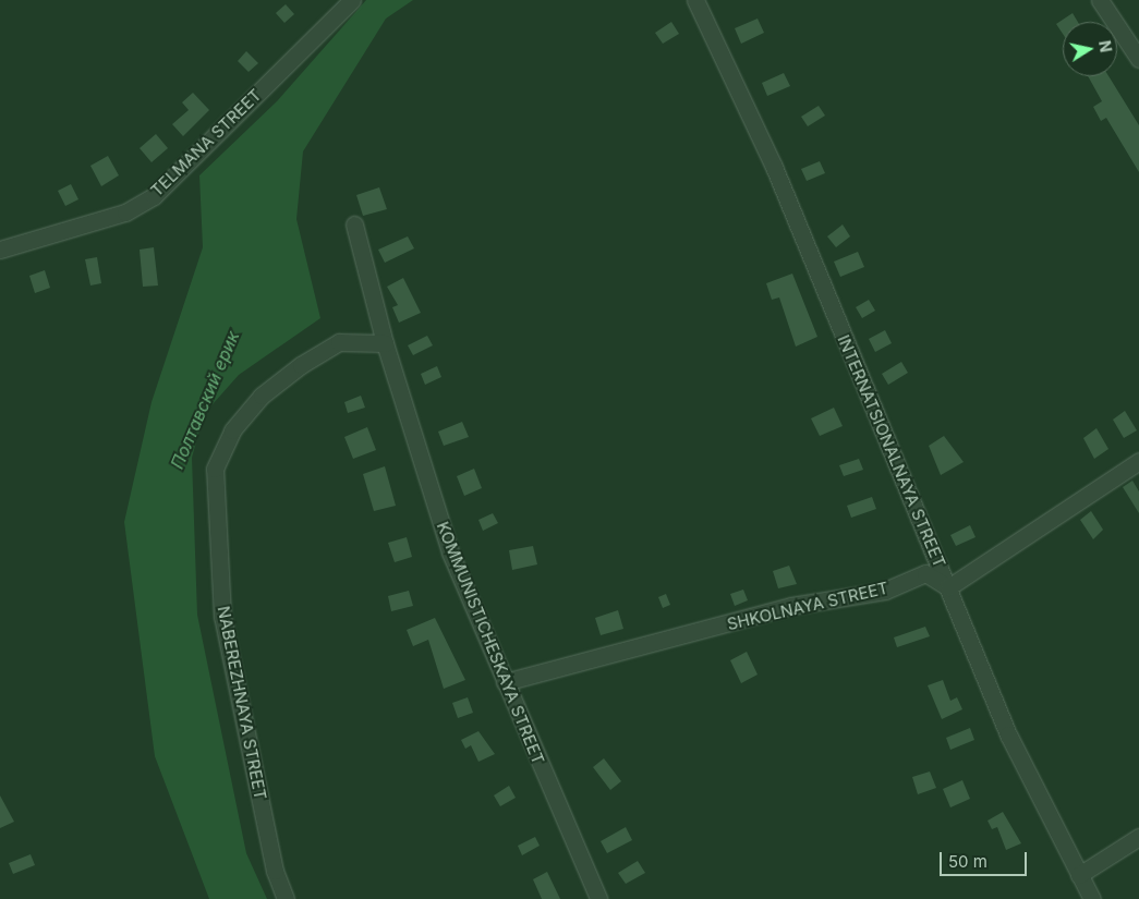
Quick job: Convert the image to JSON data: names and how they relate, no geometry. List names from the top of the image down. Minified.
{"streets":{"street":["TELMANA STREET","INTERNATSIONALNAYA STREET","SHKOLNAYA STREET","KOMMUNISTICHESKAYA STREET","NABEREZHNAYA STREET"]},"crossings":[["INTERNATSIONALNAYA STREET","SHKOLNAYA STREET"],["SHKOLNAYA STREET","KOMMUNISTICHESKAYA STREET"],["KOMMUNISTICHESKAYA STREET","NABEREZHNAYA STREET"]],"water":["Полтавский ерик"],"scale_bar":"50 m","north":"right"}
